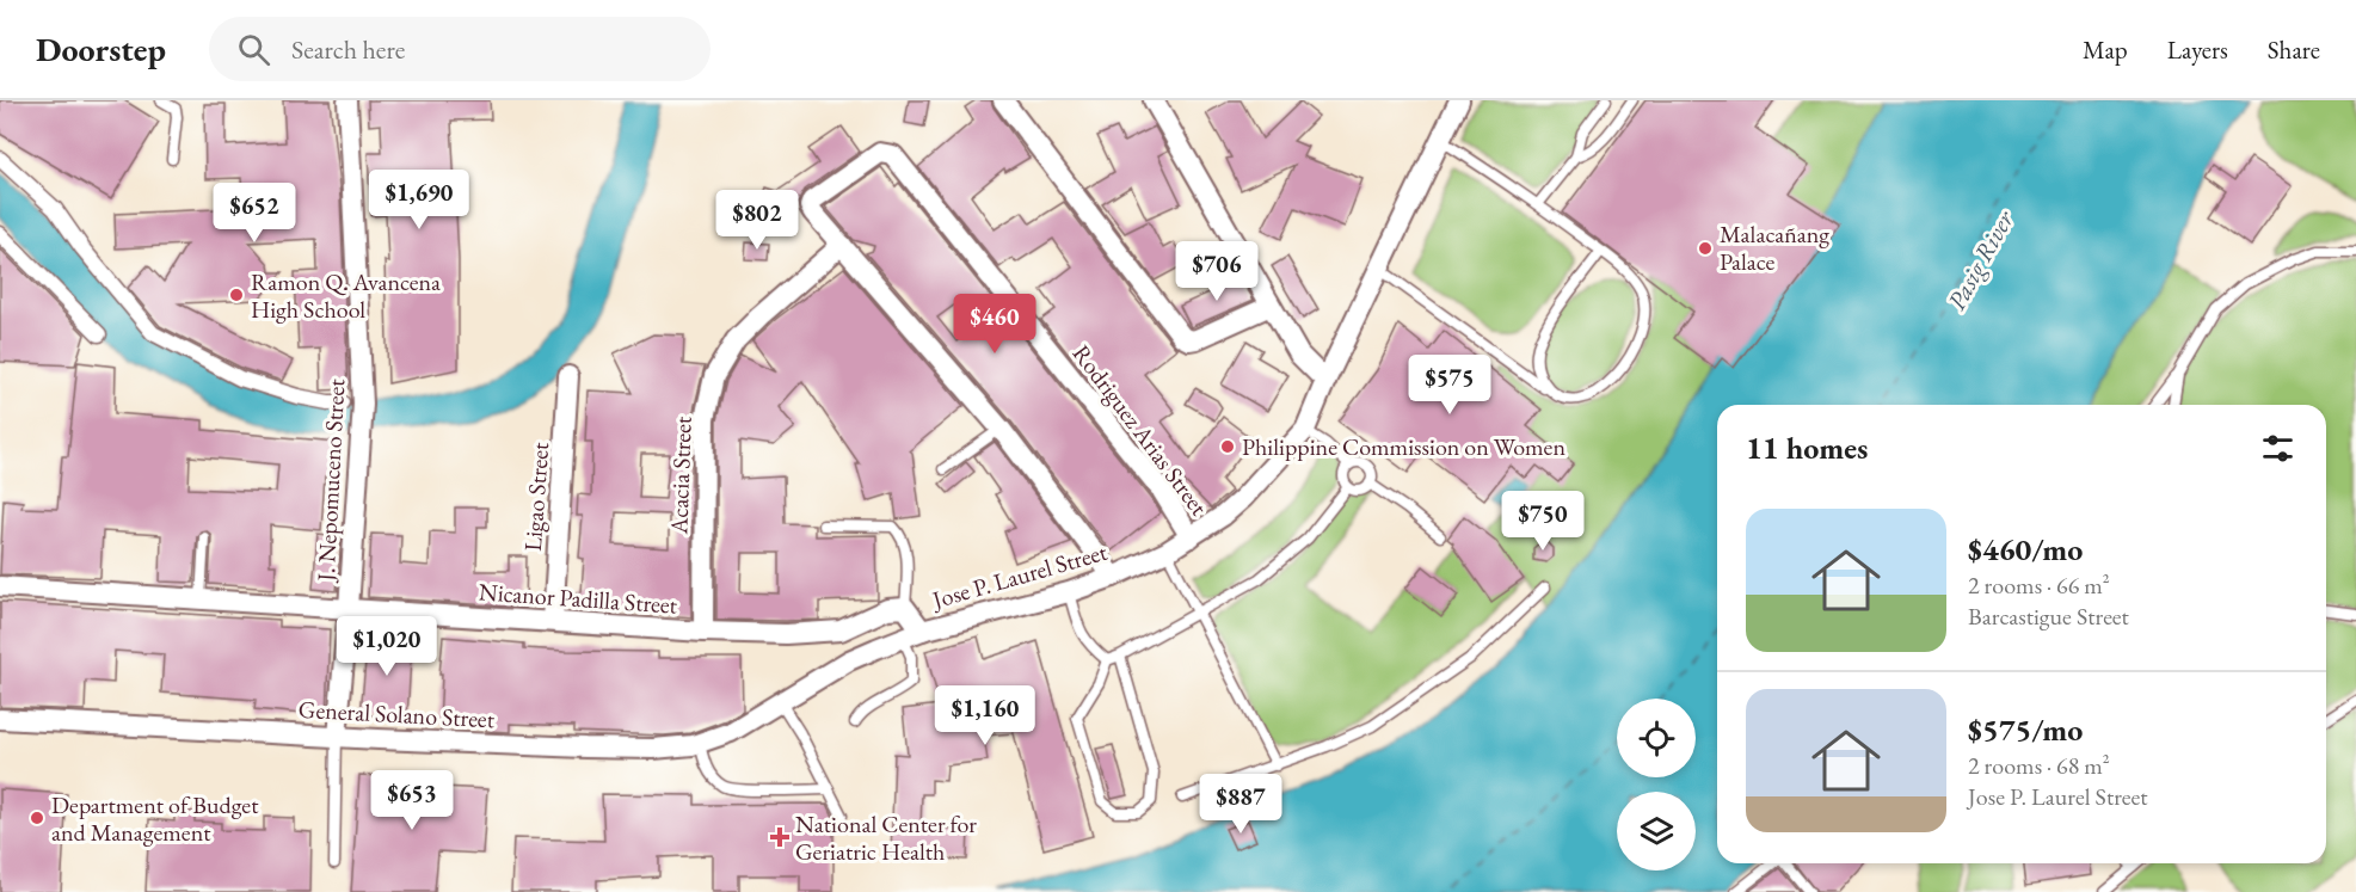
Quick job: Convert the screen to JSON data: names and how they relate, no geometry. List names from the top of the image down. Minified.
{"streets":{"street":["Rodriguez Arias Street","Acacia Street","J. Nepomuceno Street","Ligao Street","Jose P. Laurel Street","Nicanor Padilla Street","General Solano Street"]},"crossings":[["Rodriguez Arias Street","Acacia Street"],["Rodriguez Arias Street","Jose P. Laurel Street"],["Acacia Street","Nicanor Padilla Street"],["J. Nepomuceno Street","Nicanor Padilla Street"],["J. Nepomuceno Street","General Solano Street"],["Ligao Street","Nicanor Padilla Street"],["Jose P. Laurel Street","General Solano Street"]],"water":["Pasig River"],"places":{"other":["Malacañang Palace","Ramon Q. Avancena High School","Philippine Commission on Women","Department of Budget and Management"],"health":["National Center for Geriatric Health"]},"page":{"header":"Doorstep","search":"Search here","nav":["Map","Layers","Share"],"price":["$1,690","$652","$802","$706","$460","$575","$750","$1,020","$1,160","$653","$887"],"heading":"11 homes","list":[{"name":"$460/mo","note":"2 rooms · 66 m² · Barcastigue Street"},{"name":"$575/mo","note":"2 rooms · 68 m² · Jose P. Laurel Street"}]}}
